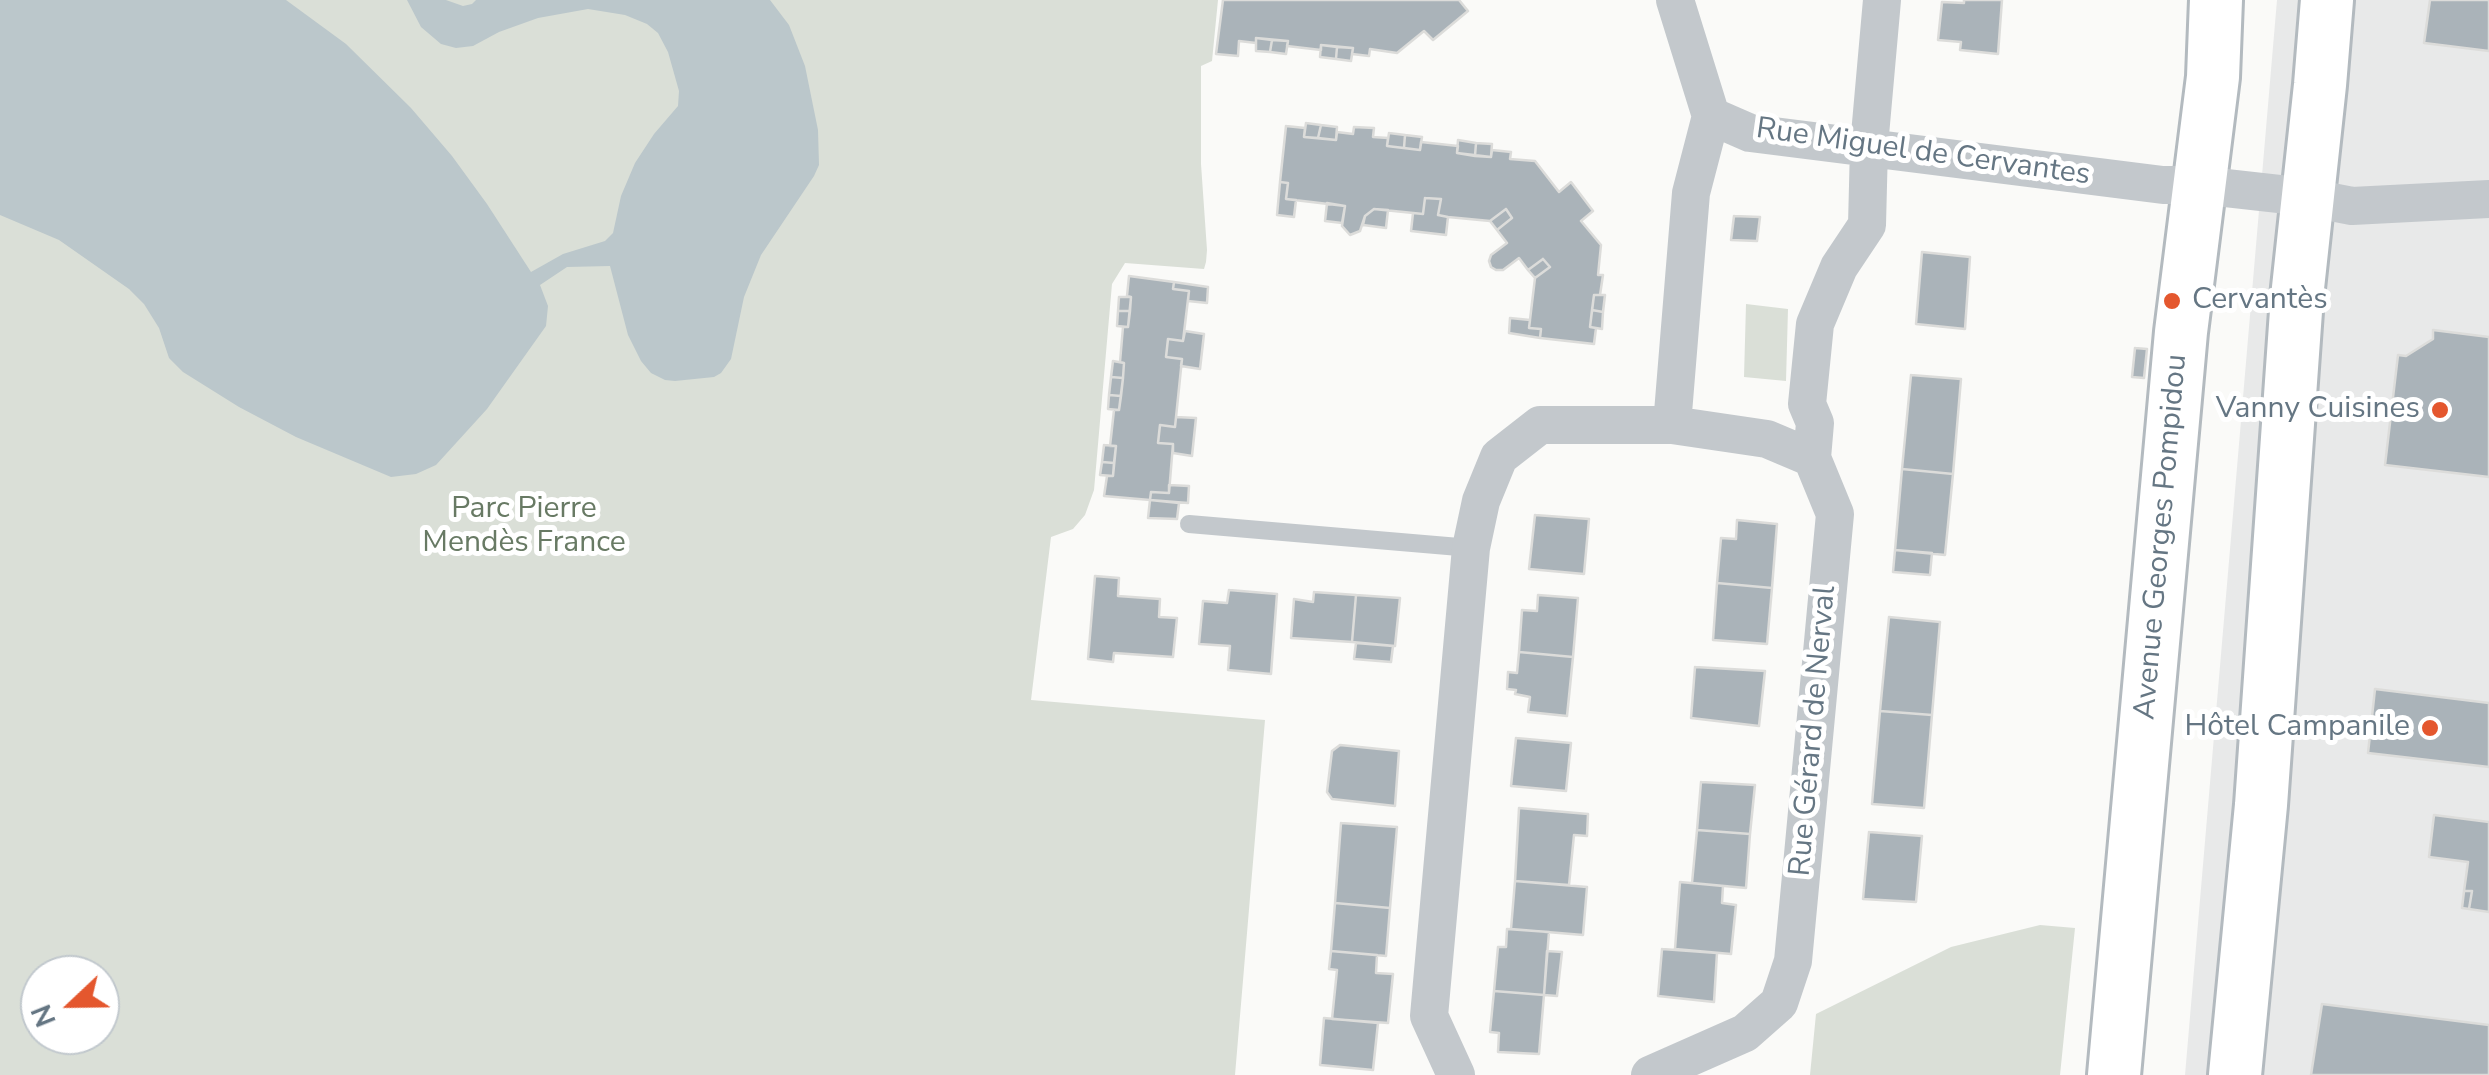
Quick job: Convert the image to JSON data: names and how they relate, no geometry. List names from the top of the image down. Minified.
{"streets":{"main road":["Avenue Georges Pompidou"],"street":["Rue Miguel de Cervantes","Rue Gérard de Nerval"]},"crossings":[["Rue Miguel de Cervantes","Avenue Georges Pompidou"],["Rue Miguel de Cervantes","Rue Gérard de Nerval"]],"parks":["Parc Pierre Mendès France"],"places":["Cervantès","Vanny Cuisines","Hôtel Campanile"],"north":"left"}
